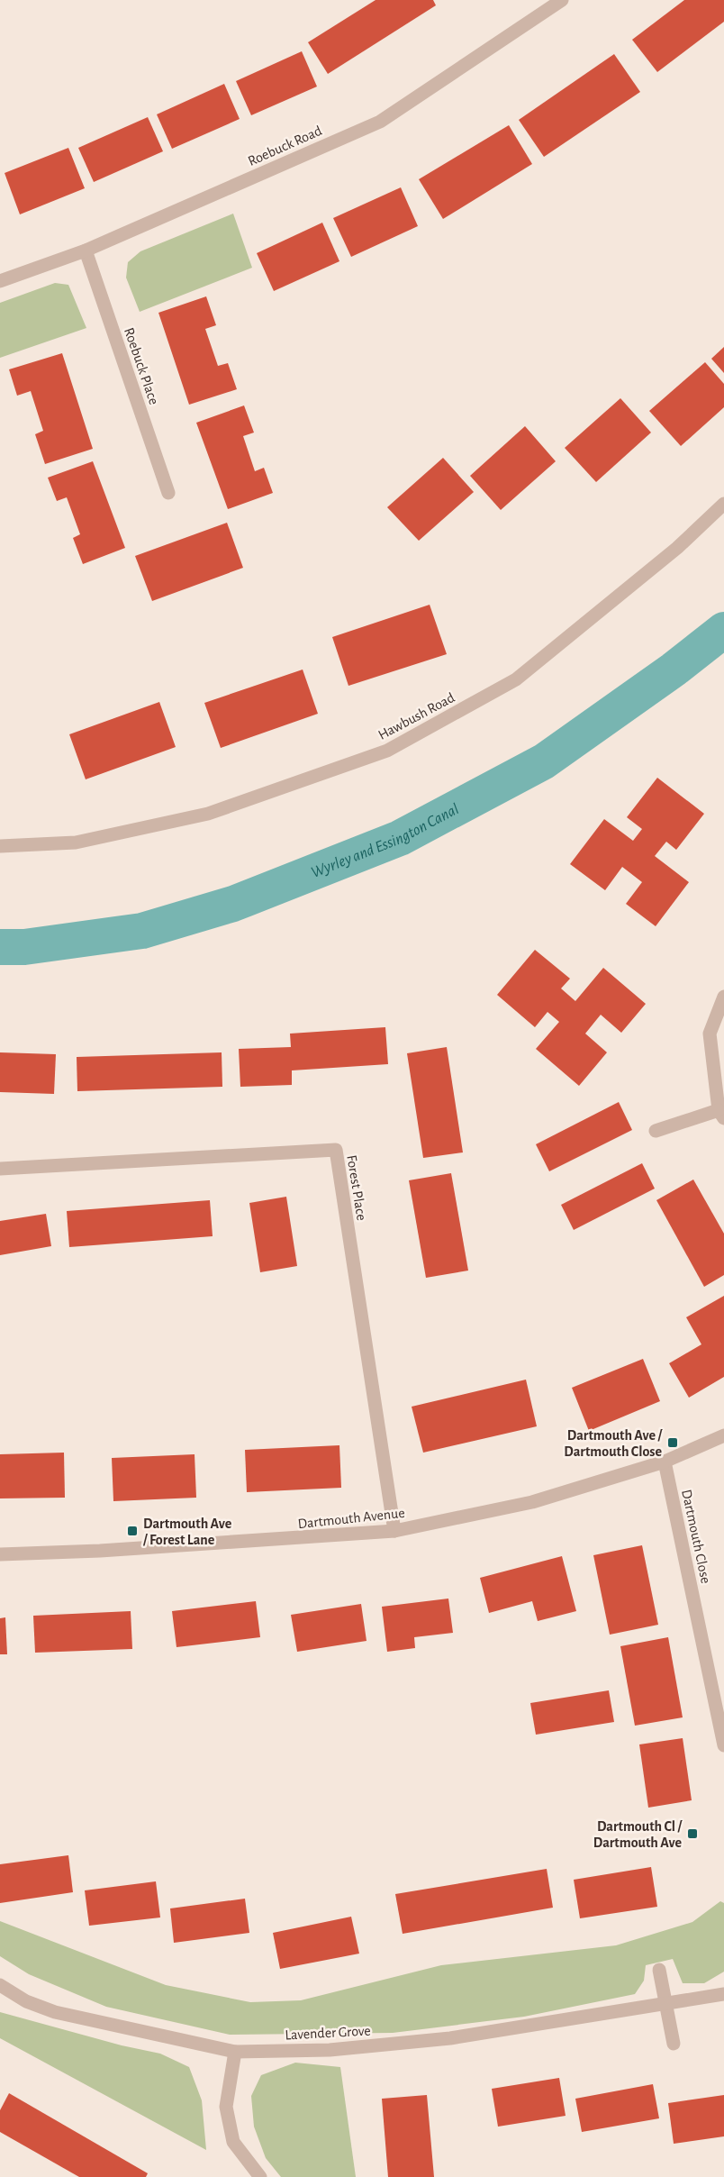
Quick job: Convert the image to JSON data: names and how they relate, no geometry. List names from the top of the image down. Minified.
{"streets":{"street":["Roebuck Road","Roebuck Place","Hawbush Road","Forest Place","Dartmouth Avenue","Dartmouth Close","Lavender Grove"]},"crossings":[["Roebuck Road","Roebuck Place"],["Forest Place","Dartmouth Avenue"],["Dartmouth Avenue","Dartmouth Close"]],"water":["Wyrley and Essington Canal"],"places":{"transit":["Dartmouth Ave / Dartmouth Close","Dartmouth Ave / Forest Lane","Dartmouth Cl / Dartmouth Ave"]}}
